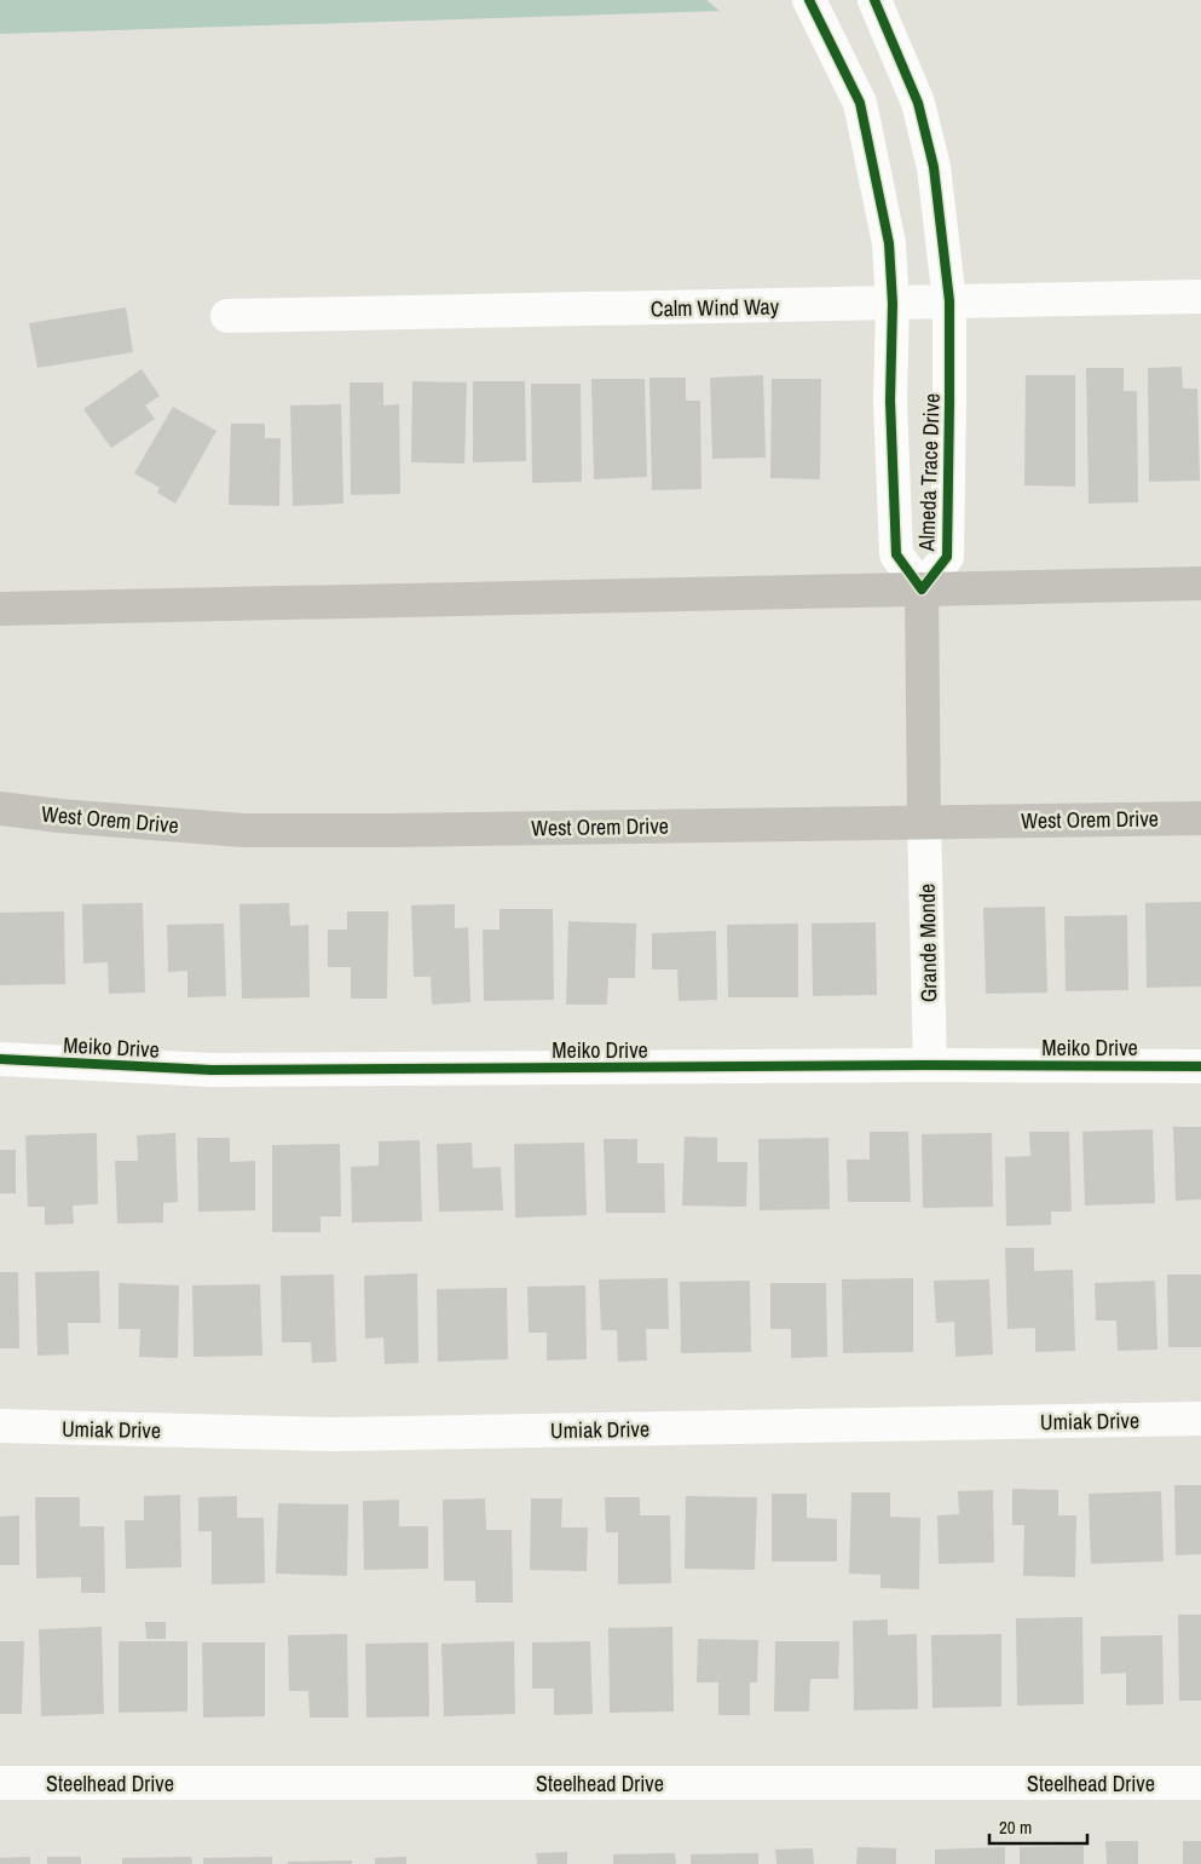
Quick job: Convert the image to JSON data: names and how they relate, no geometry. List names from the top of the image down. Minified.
{"streets":{"main road":["West Orem Drive"],"street":["Calm Wind Way","Almeda Trace Drive","Grande Monde","Meiko Drive","Umiak Drive","Steelhead Drive"]},"crossings":[["Calm Wind Way","Almeda Trace Drive"],["West Orem Drive","Grande Monde"],["Grande Monde","Meiko Drive"]],"scale_bar":"20 m"}
